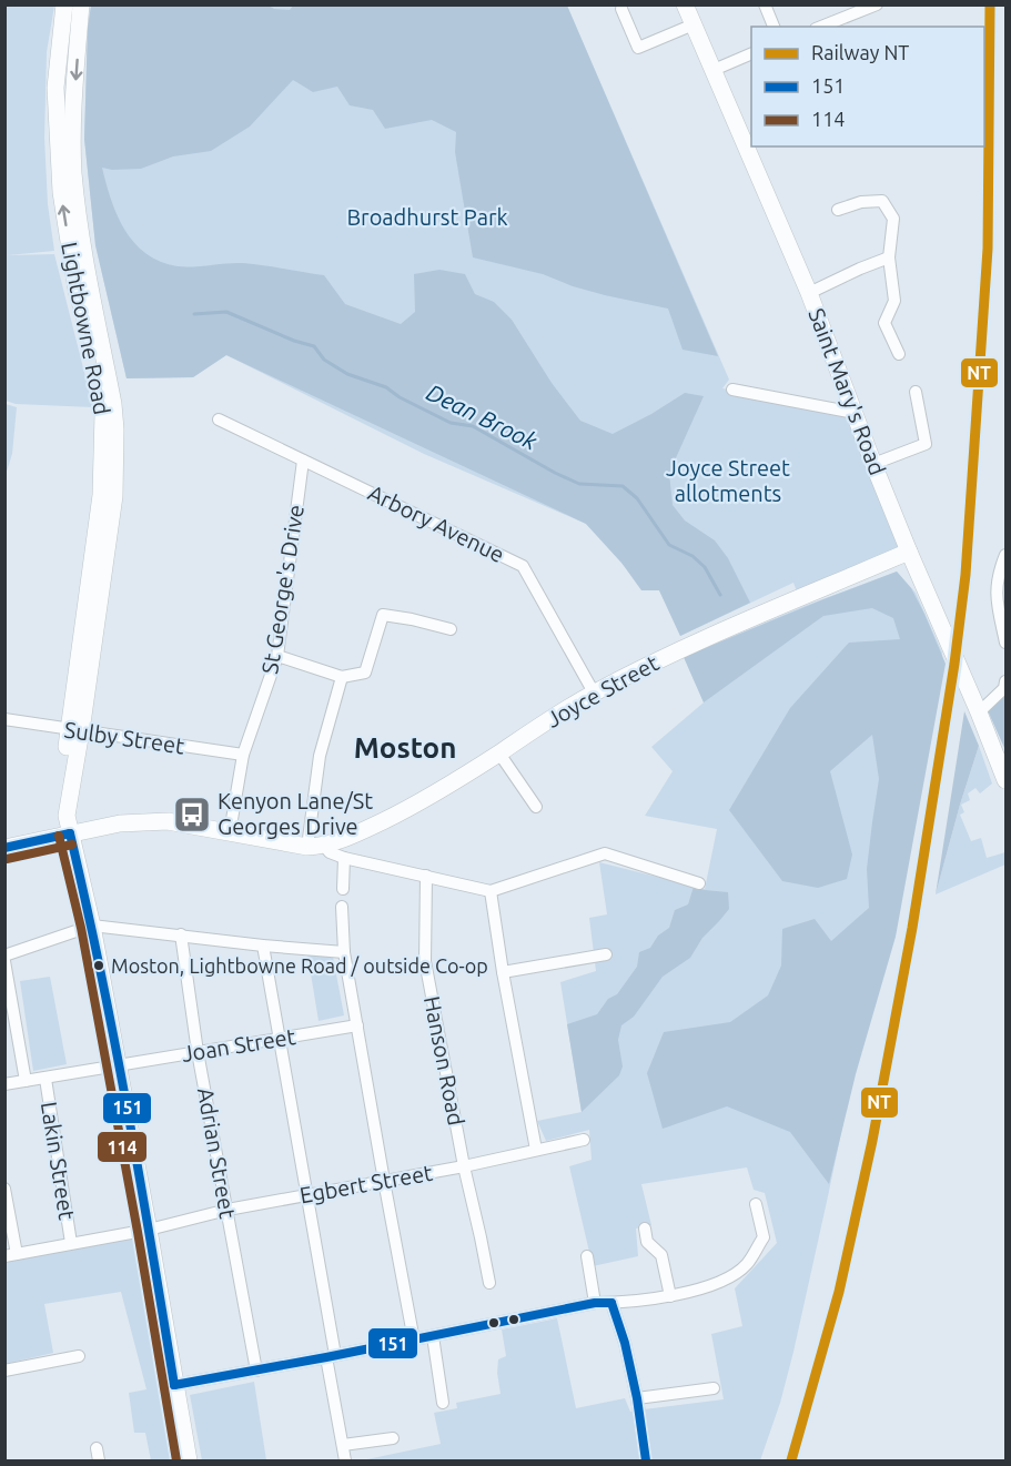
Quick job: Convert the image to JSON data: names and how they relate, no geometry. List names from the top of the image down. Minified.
{"streets":{"main road":["Lightbowne Road","Saint Mary's Road","Joyce Street"],"street":["Arbory Avenue","St George's Drive","Sulby Street","Joan Street","Hanson Road","Adrian Street","Lakin Street","Egbert Street"]},"crossings":[["Lightbowne Road","Sulby Street"],["Lightbowne Road","Joan Street"],["Lightbowne Road","Egbert Street"],["Saint Mary's Road","Joyce Street"],["Arbory Avenue","St George's Drive"],["Arbory Avenue","Joyce Street"],["St George's Drive","Sulby Street"],["Joan Street","Adrian Street"],["Joan Street","Lakin Street"],["Hanson Road","Egbert Street"],["Adrian Street","Egbert Street"],["Lakin Street","Egbert Street"]],"districts":["Moston"],"water":["Dean Brook"],"parks":["Broadhurst Park","Joyce Street allotments"],"places":{"bus stop":["Kenyon Lane/St Georges Drive"],"other":["Moston, Lightbowne Road / outside Co-op"]},"lines":["rail line NT","transit line 151","transit line 114"],"legend":["Railway NT","151","114"]}
